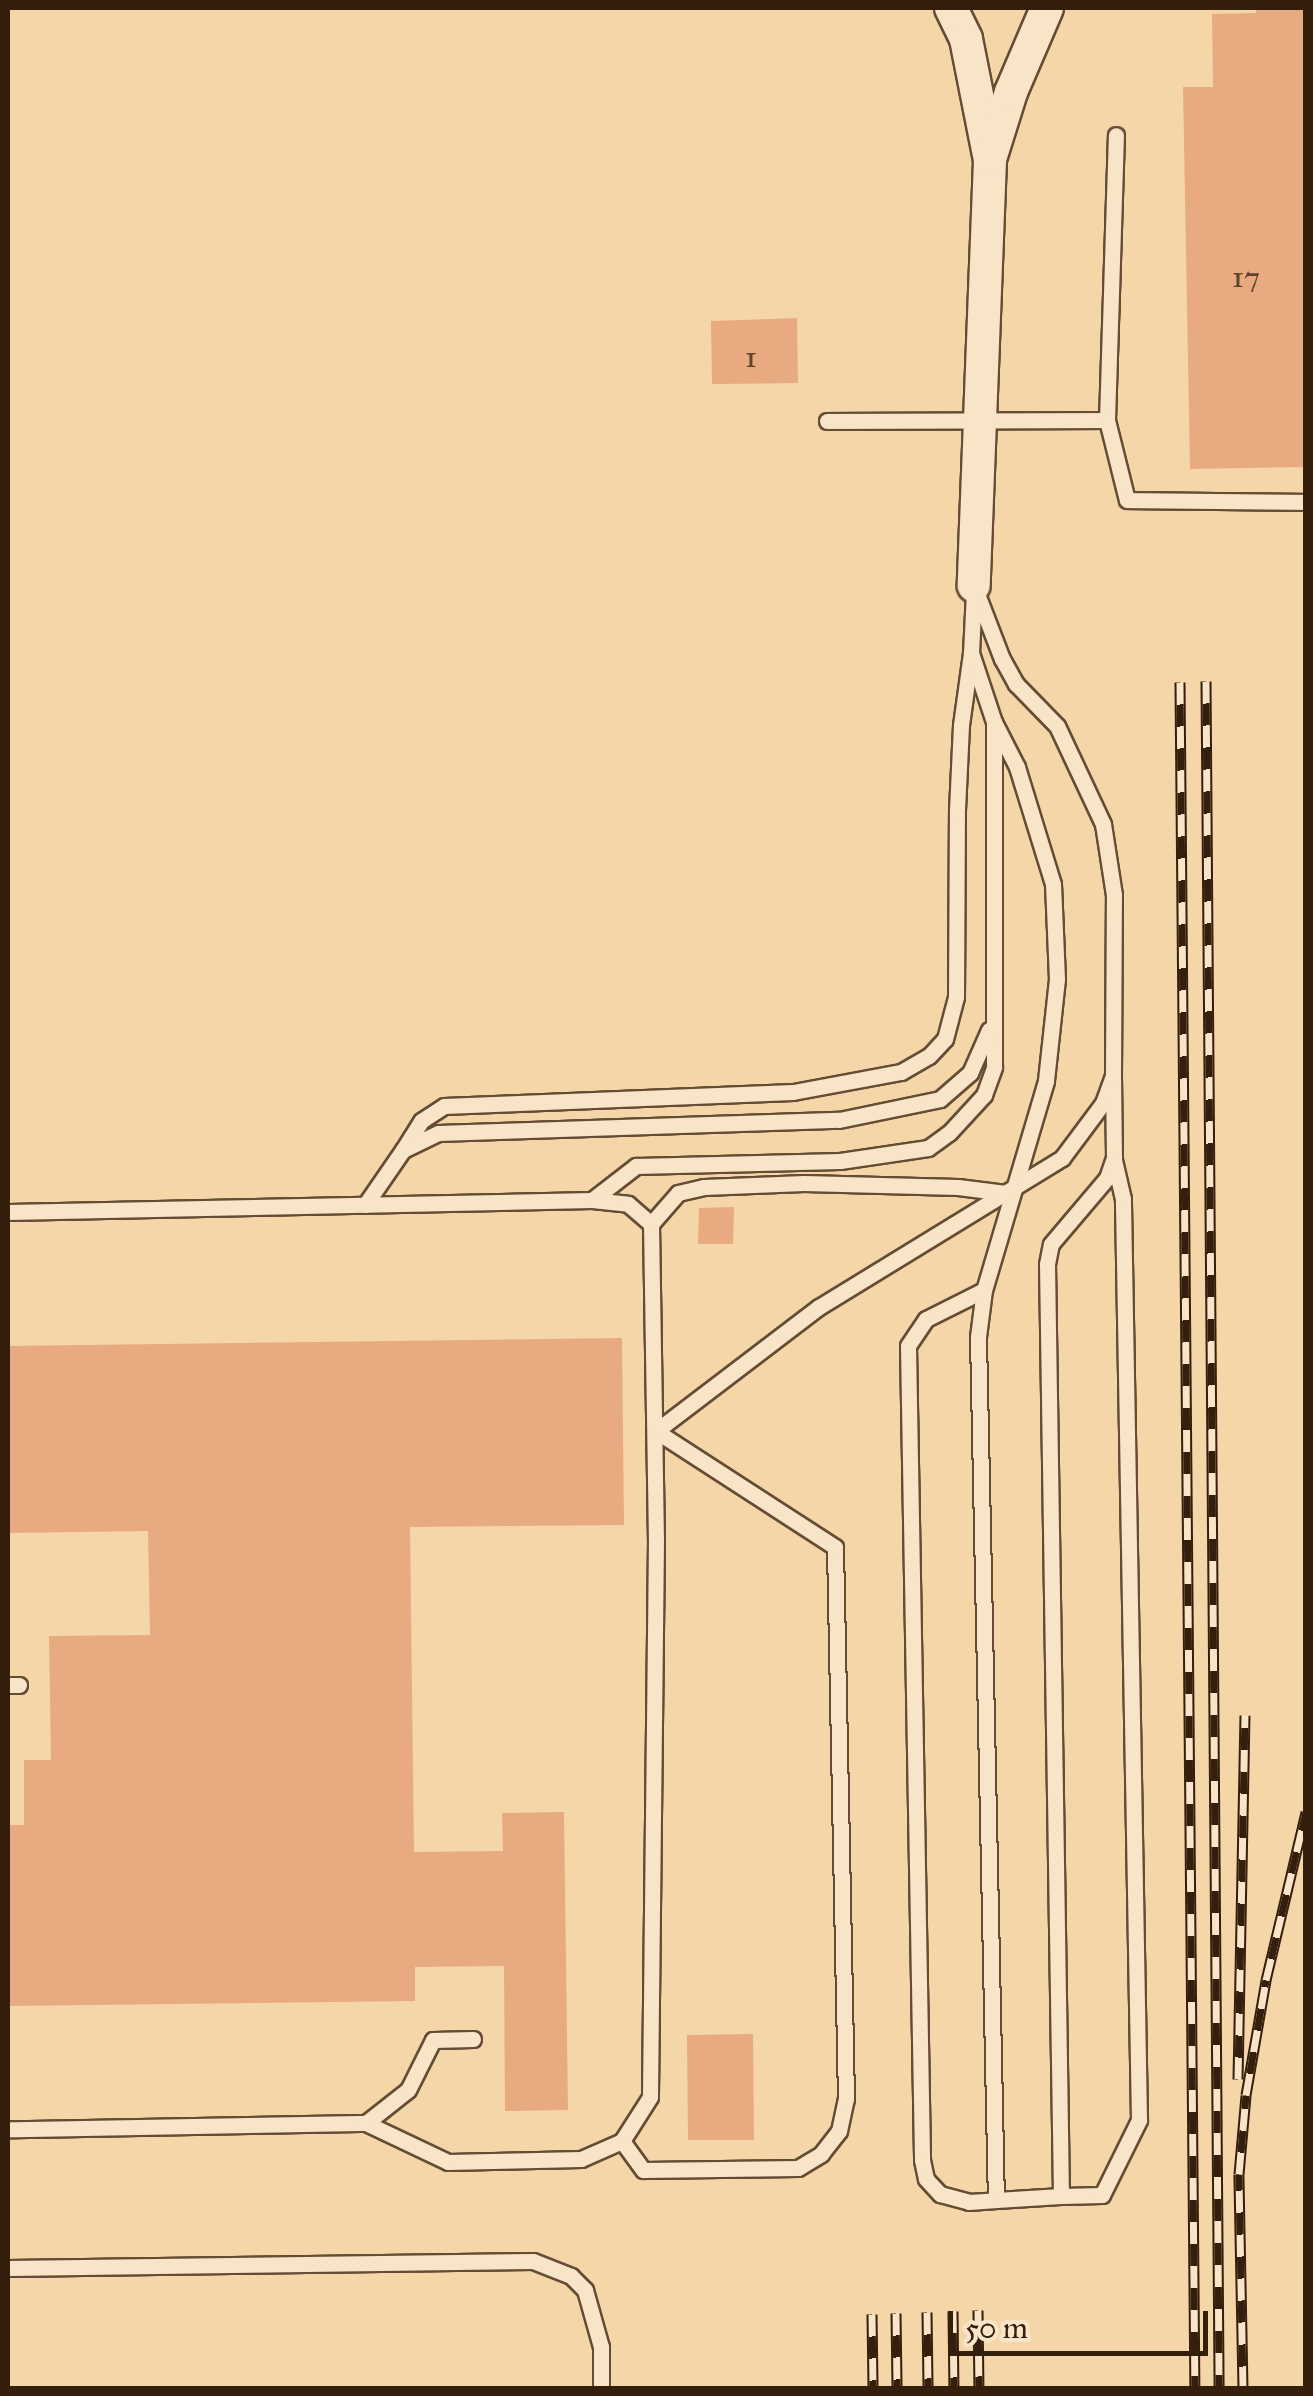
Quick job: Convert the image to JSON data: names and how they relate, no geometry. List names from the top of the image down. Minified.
{"house_numbers":["17","1"],"scale_bar":"50 m"}
